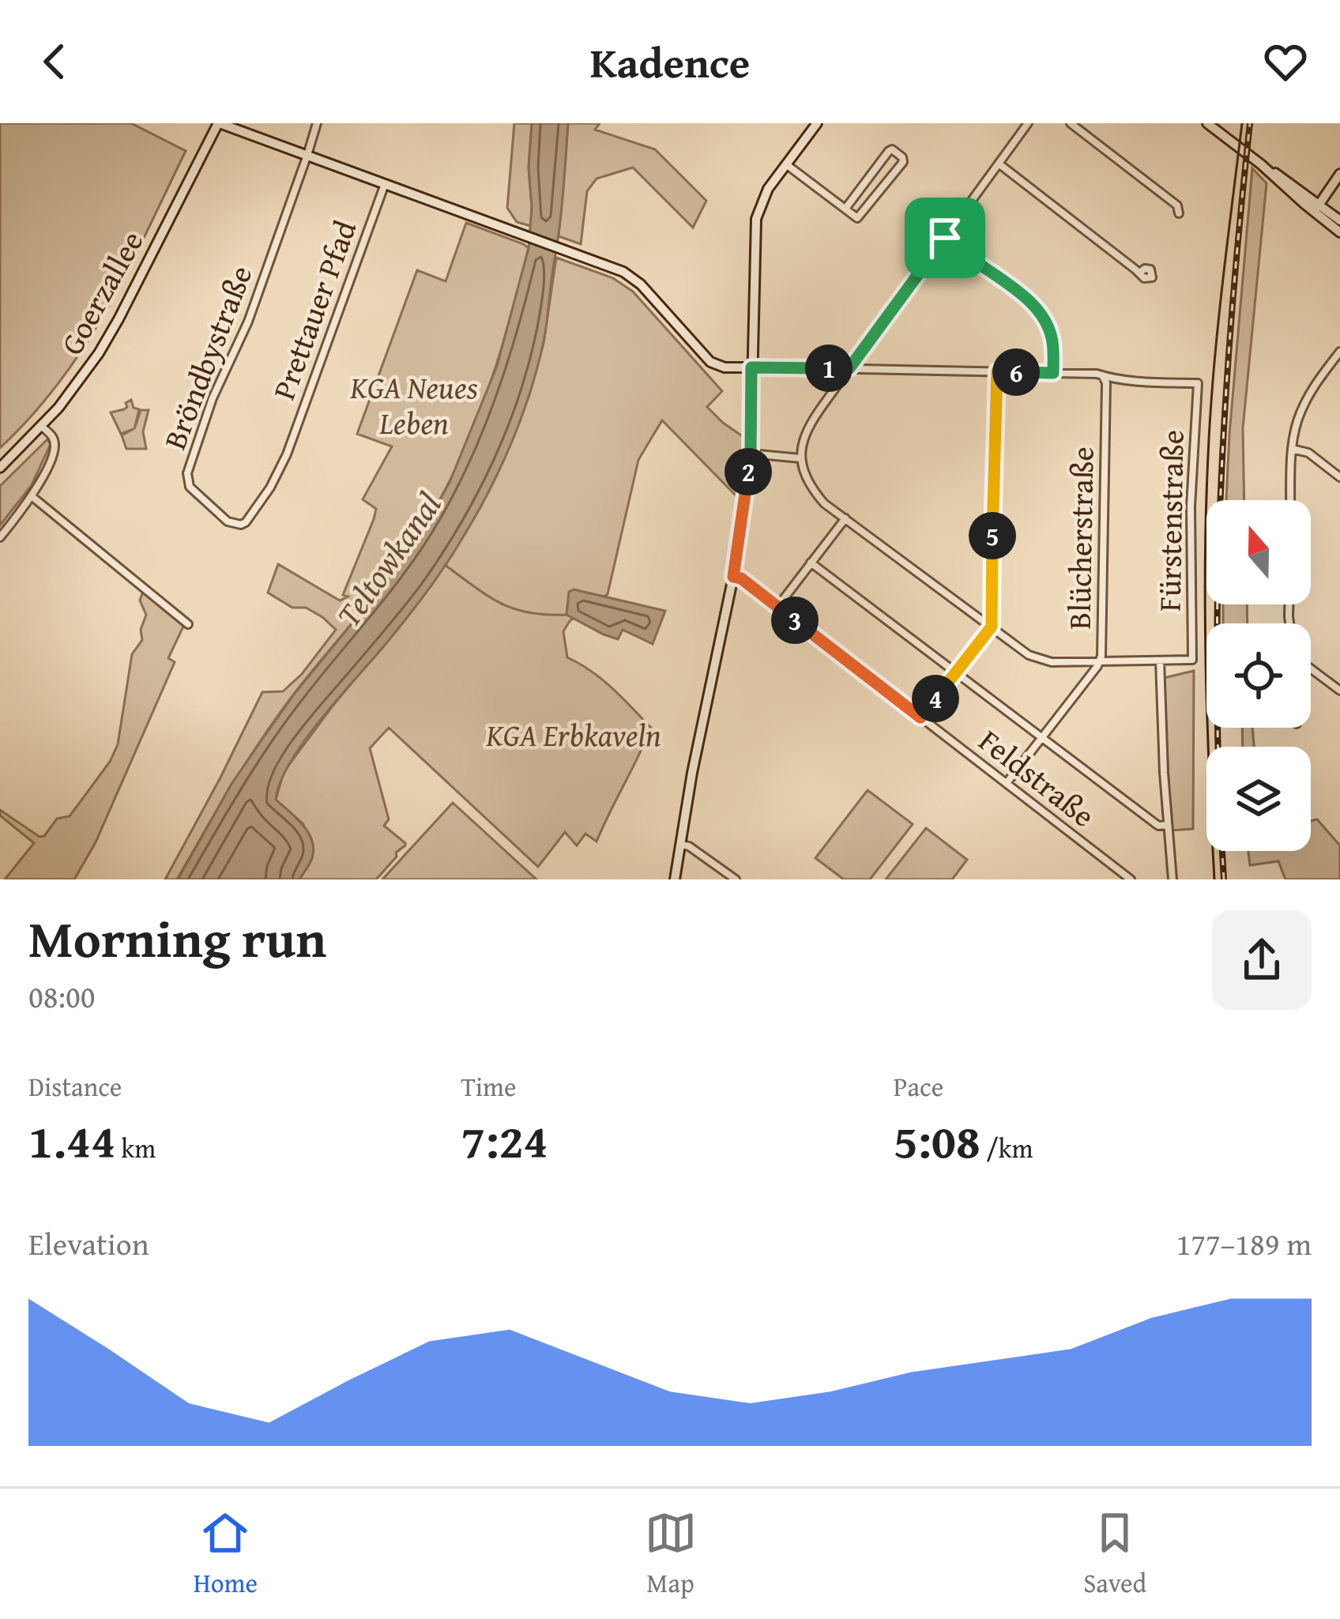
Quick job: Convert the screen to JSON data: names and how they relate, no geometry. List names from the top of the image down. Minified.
{"streets":{"main road":["Goerzallee"],"street":["Prettauer Pfad","Bröndbystraße","Fürstenstraße","Blücherstraße","Feldstraße"]},"crossings":[["Prettauer Pfad","Bröndbystraße"],["Fürstenstraße","Blücherstraße"],["Blücherstraße","Feldstraße"]],"water":["Teltowkanal"],"parks":["KGA Neues Leben","KGA Erbkaveln"],"north":"top","page":{"header":"Kadence","pins":["1","6","2","5","3","4"],"heading":["Morning run","08:00"],"stats":[["Distance","1.44 km"],["Time","7:24"],["Pace","5:08 /km"]],"chart":["Elevation","177–189 m"],"tabs":["Home","Map","Saved"]}}
